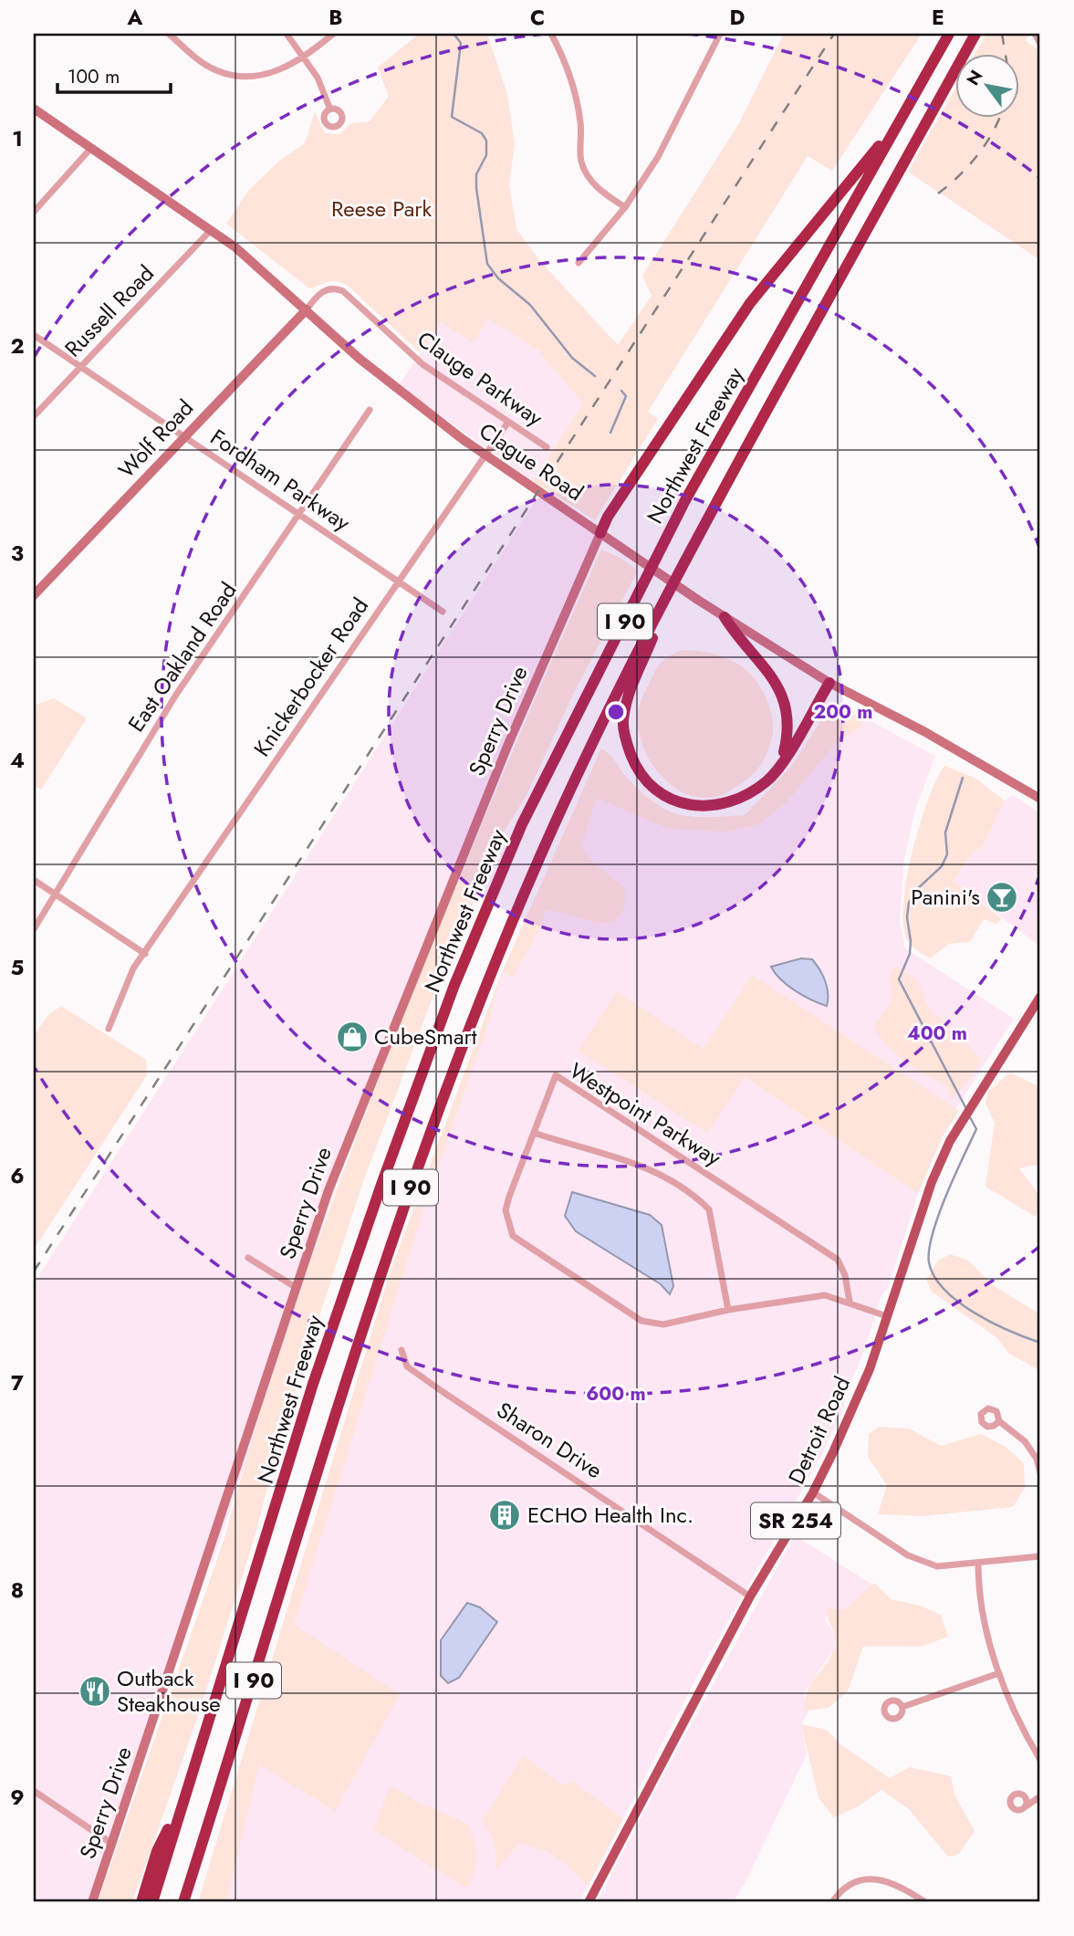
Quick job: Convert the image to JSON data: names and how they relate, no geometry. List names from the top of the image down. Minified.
{"streets":{"highway":["Northwest Freeway","I 90"],"main road":["Detroit Road","SR 254"],"street":["Russell Road","Clauge Parkway","Wolf Road","Clague Road","Fordham Parkway","East Oakland Road","Knickerbocker Road","Sperry Drive","Westpoint Parkway","Sharon Drive"]},"crossings":[["Russell Road","Clague Road"],["Russell Road","Fordham Parkway"],["Clauge Parkway","Wolf Road"],["Clauge Parkway","Clague Road"],["Clauge Parkway","Knickerbocker Road"],["Wolf Road","Clague Road"],["Wolf Road","Fordham Parkway"],["Clague Road","Sperry Drive"],["Fordham Parkway","East Oakland Road"],["Fordham Parkway","Knickerbocker Road"],["Westpoint Parkway","Detroit Road"],["Detroit Road","Sharon Drive"]],"parks":["Reese Park"],"places":{"bar":["Panini's"],"shop":["CubeSmart"],"building":["ECHO Health Inc."],"restaurant":["Outback Steakhouse"]},"scale_bar":"100 m","north":"top left","grid":{"columns":["A","B","C","D","E"],"rows":["1","2","3","4","5","6","7","8","9"]},"rings":["200 m","400 m","600 m"]}
